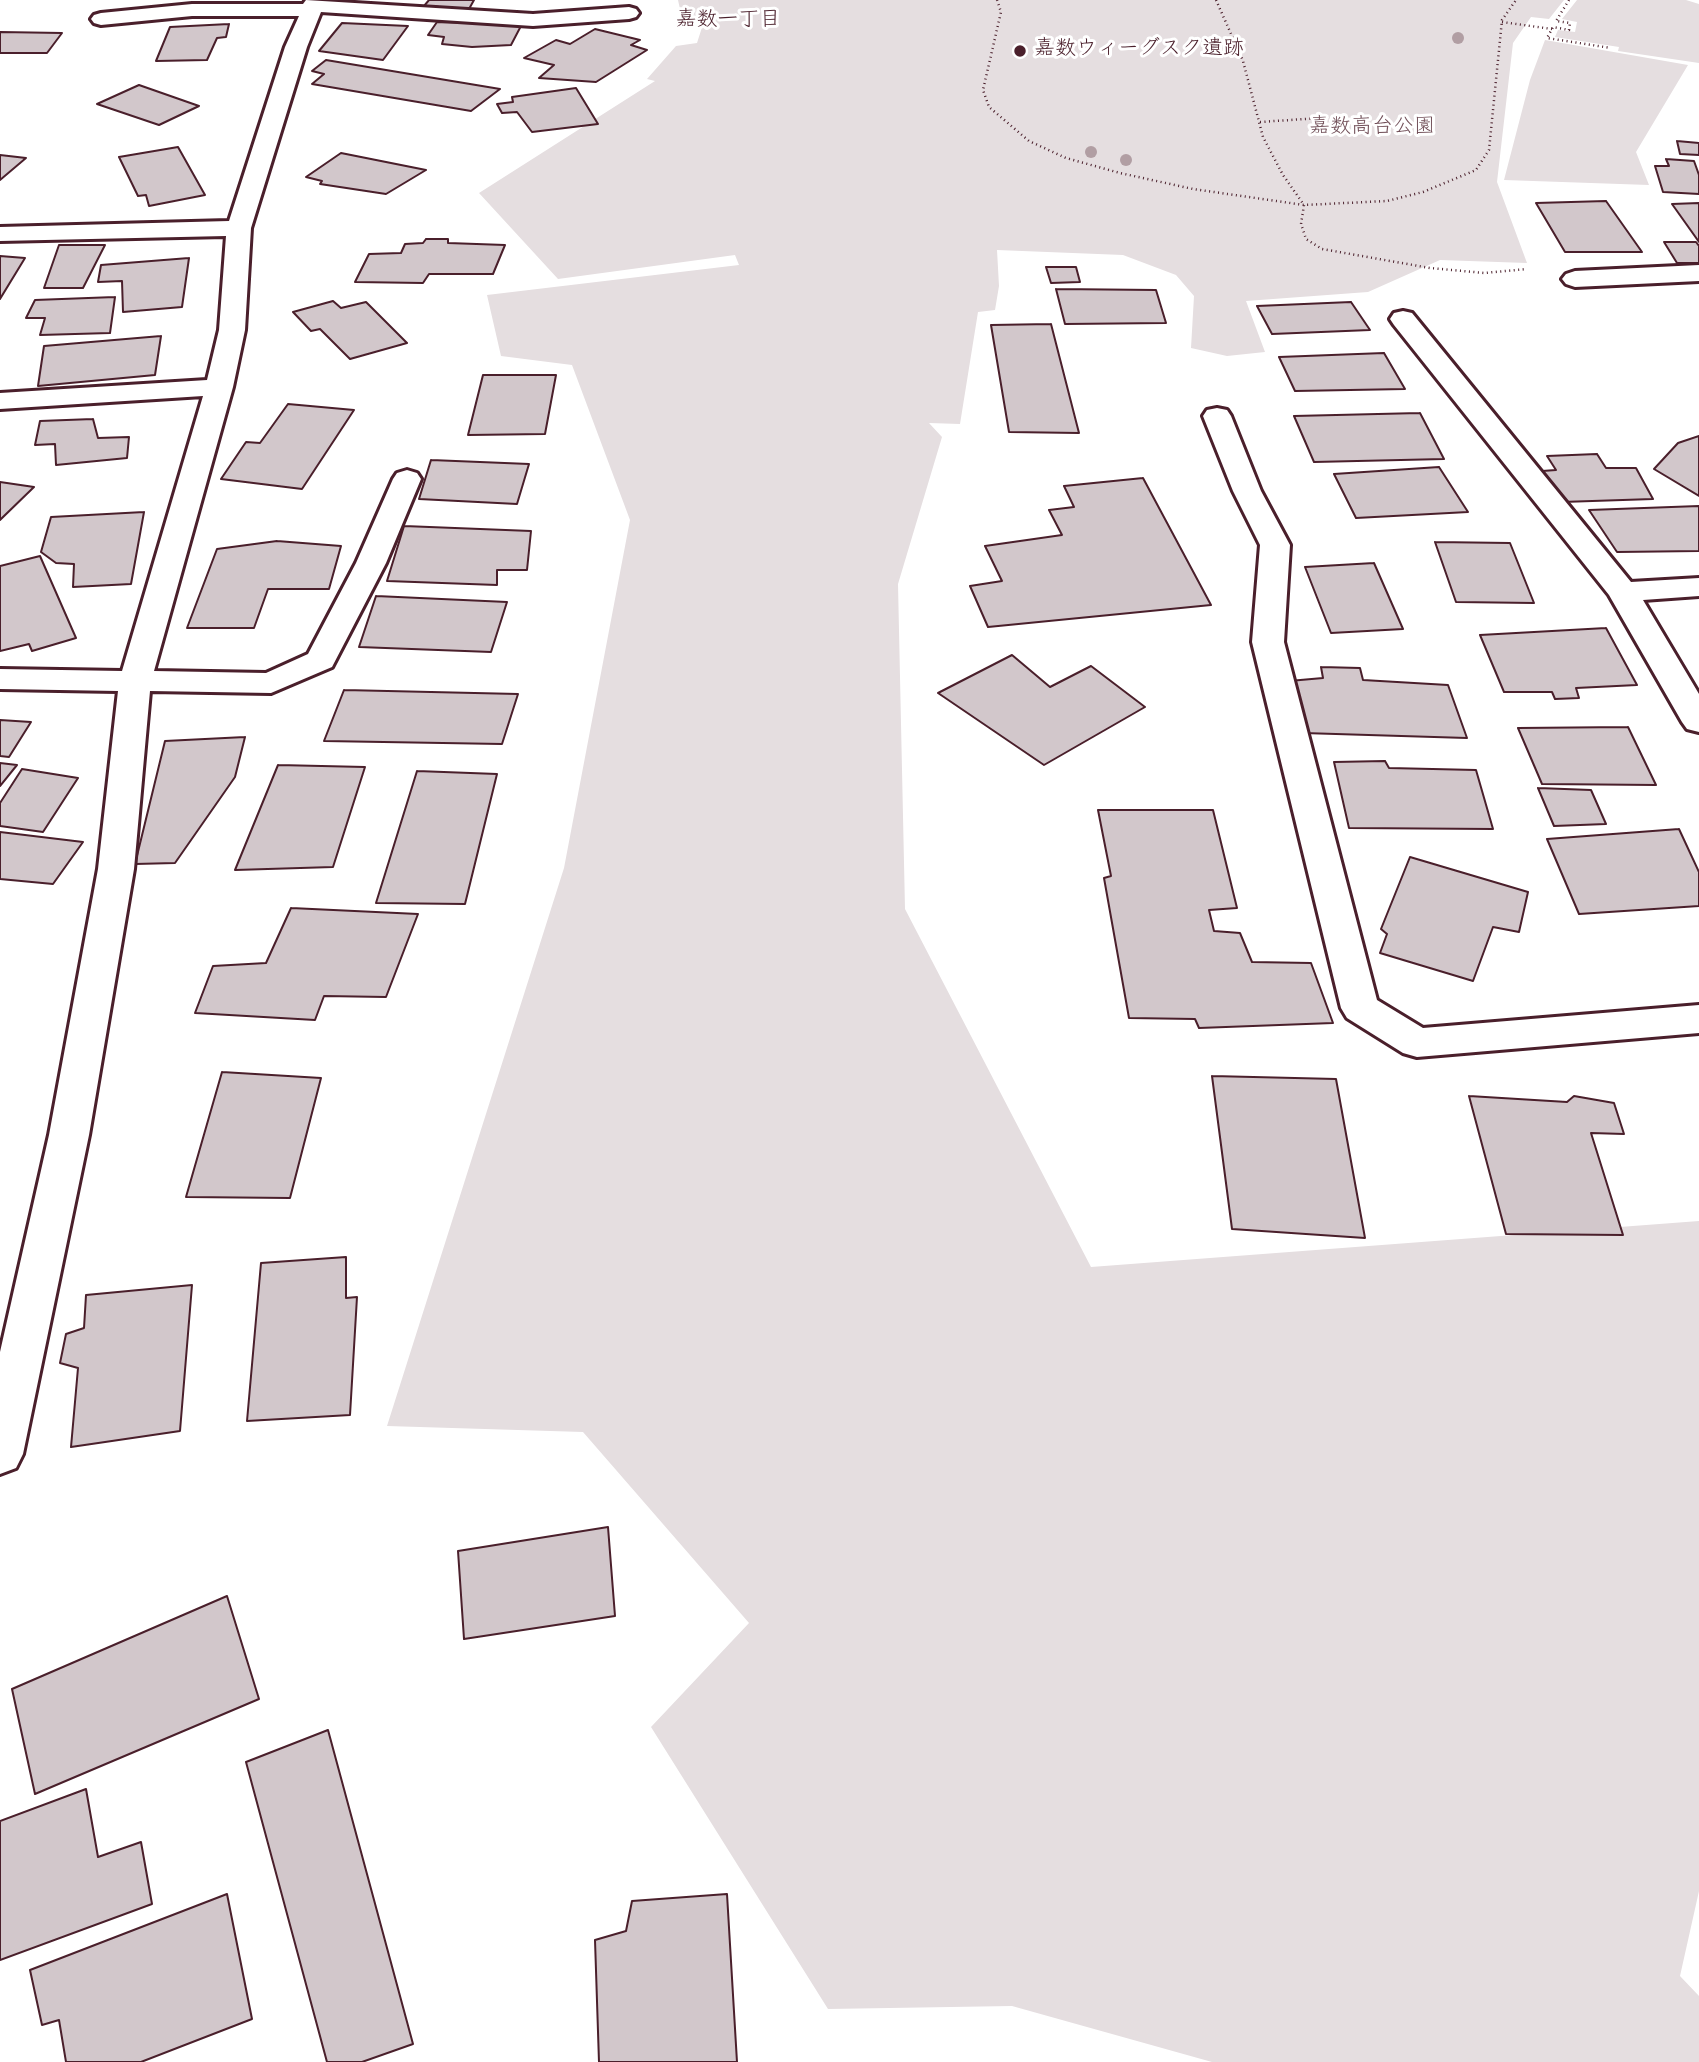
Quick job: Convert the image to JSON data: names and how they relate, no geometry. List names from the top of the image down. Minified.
{"districts":["嘉数一丁目"],"parks":["嘉数高台公園"],"places":["嘉数ウィーグスク遺跡"]}
